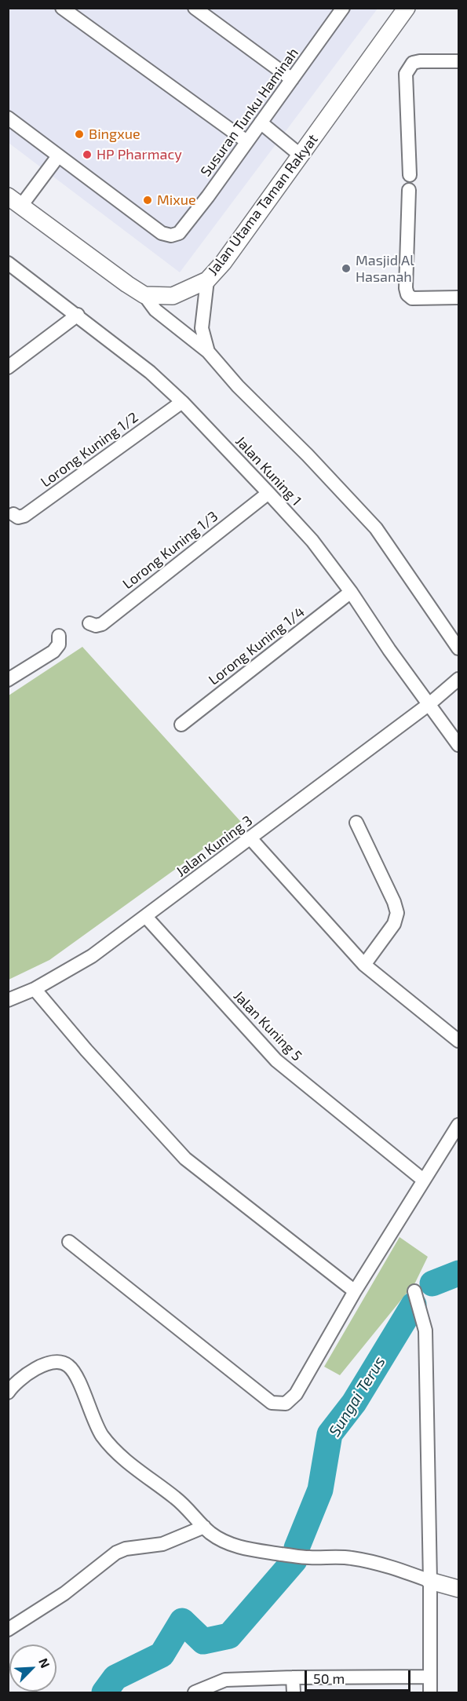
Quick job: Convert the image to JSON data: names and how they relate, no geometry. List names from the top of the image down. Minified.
{"streets":{"street":["Susuran Tunku Haminah","Jalan Utama Taman Rakyat","Lorong Kuning 1/2","Jalan Kuning 1","Lorong Kuning 1/3","Lorong Kuning 1/4","Jalan Kuning 3","Jalan Kuning 5"]},"crossings":[["Lorong Kuning 1/2","Jalan Kuning 1"],["Jalan Kuning 1","Lorong Kuning 1/3"],["Jalan Kuning 1","Lorong Kuning 1/4"],["Jalan Kuning 1","Jalan Kuning 3"],["Jalan Kuning 3","Jalan Kuning 5"]],"water":["Sungai Terus"],"places":["Bingxue","HP Pharmacy","Mixue","Masjid Al Hasanah"],"scale_bar":"50 m","north":"top right"}
